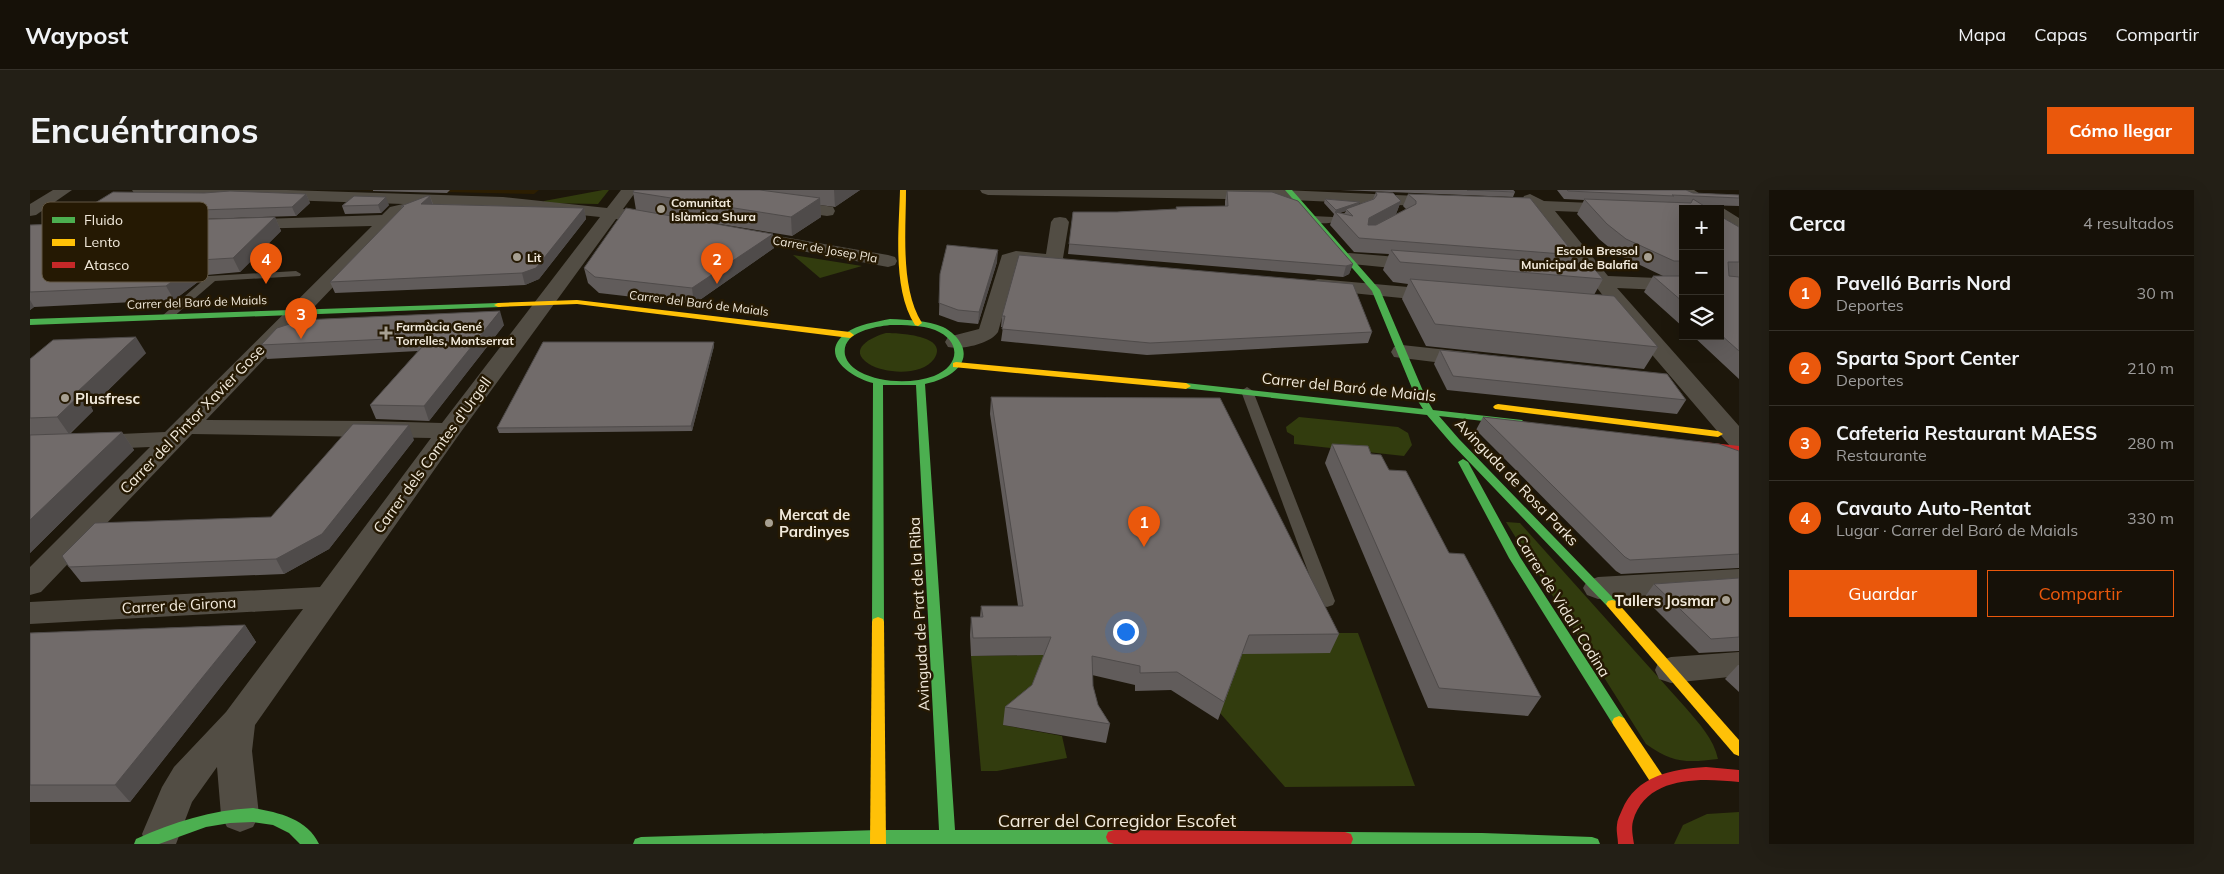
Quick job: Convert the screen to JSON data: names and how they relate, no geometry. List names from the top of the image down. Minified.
{"streets":{"main road":["Carrer del Baró de Maials","Avinguda de Rosa Parks","Carrer de Vidal i Codina","Avinguda de Prat de la Riba","Carrer del Corregidor Escofet"],"street":["Carrer de Josep Pla","Carrer del Pintor Xavier Gose","Carrer dels Comtes d'Urgell","Carrer de Girona"]},"crossings":[["Carrer del Baró de Maials","Carrer del Pintor Xavier Gose"],["Carrer del Baró de Maials","Carrer dels Comtes d'Urgell"],["Carrer del Baró de Maials","Avinguda de Rosa Parks"],["Carrer dels Comtes d'Urgell","Carrer de Girona"],["Avinguda de Rosa Parks","Carrer de Vidal i Codina"],["Avinguda de Prat de la Riba","Carrer del Corregidor Escofet"]],"places":{"other":["Comunitat Islàmica Shura","Lit","Escola Bressol Municipal de Balafia","Plusfresc","Mercat de Pardinyes","Tallers Josmar"],"health":["Farmàcia Gené Torrelles, Montserrat"]},"legend":["Fluido","Lento","Atasco"],"page":{"header":"Waypost","nav":["Mapa","Capas","Compartir"],"buttons":["Cómo llegar",["Guardar","Compartir"]],"title":"Encuéntranos","heading":["Cerca","4 resultados"],"map_buttons":["+","−"],"pins":["2","4","3","1"],"list":[{"mark":"1","name":"Pavelló Barris Nord","note":"Deportes","value":"30 m"},{"mark":"2","name":"Sparta Sport Center","note":"Deportes","value":"210 m"},{"mark":"3","name":"Cafeteria Restaurant MAESS","note":"Restaurante","value":"280 m"},{"mark":"4","name":"Cavauto Auto-Rentat","note":"Lugar · Carrer del Baró de Maials","value":"330 m"}]}}
